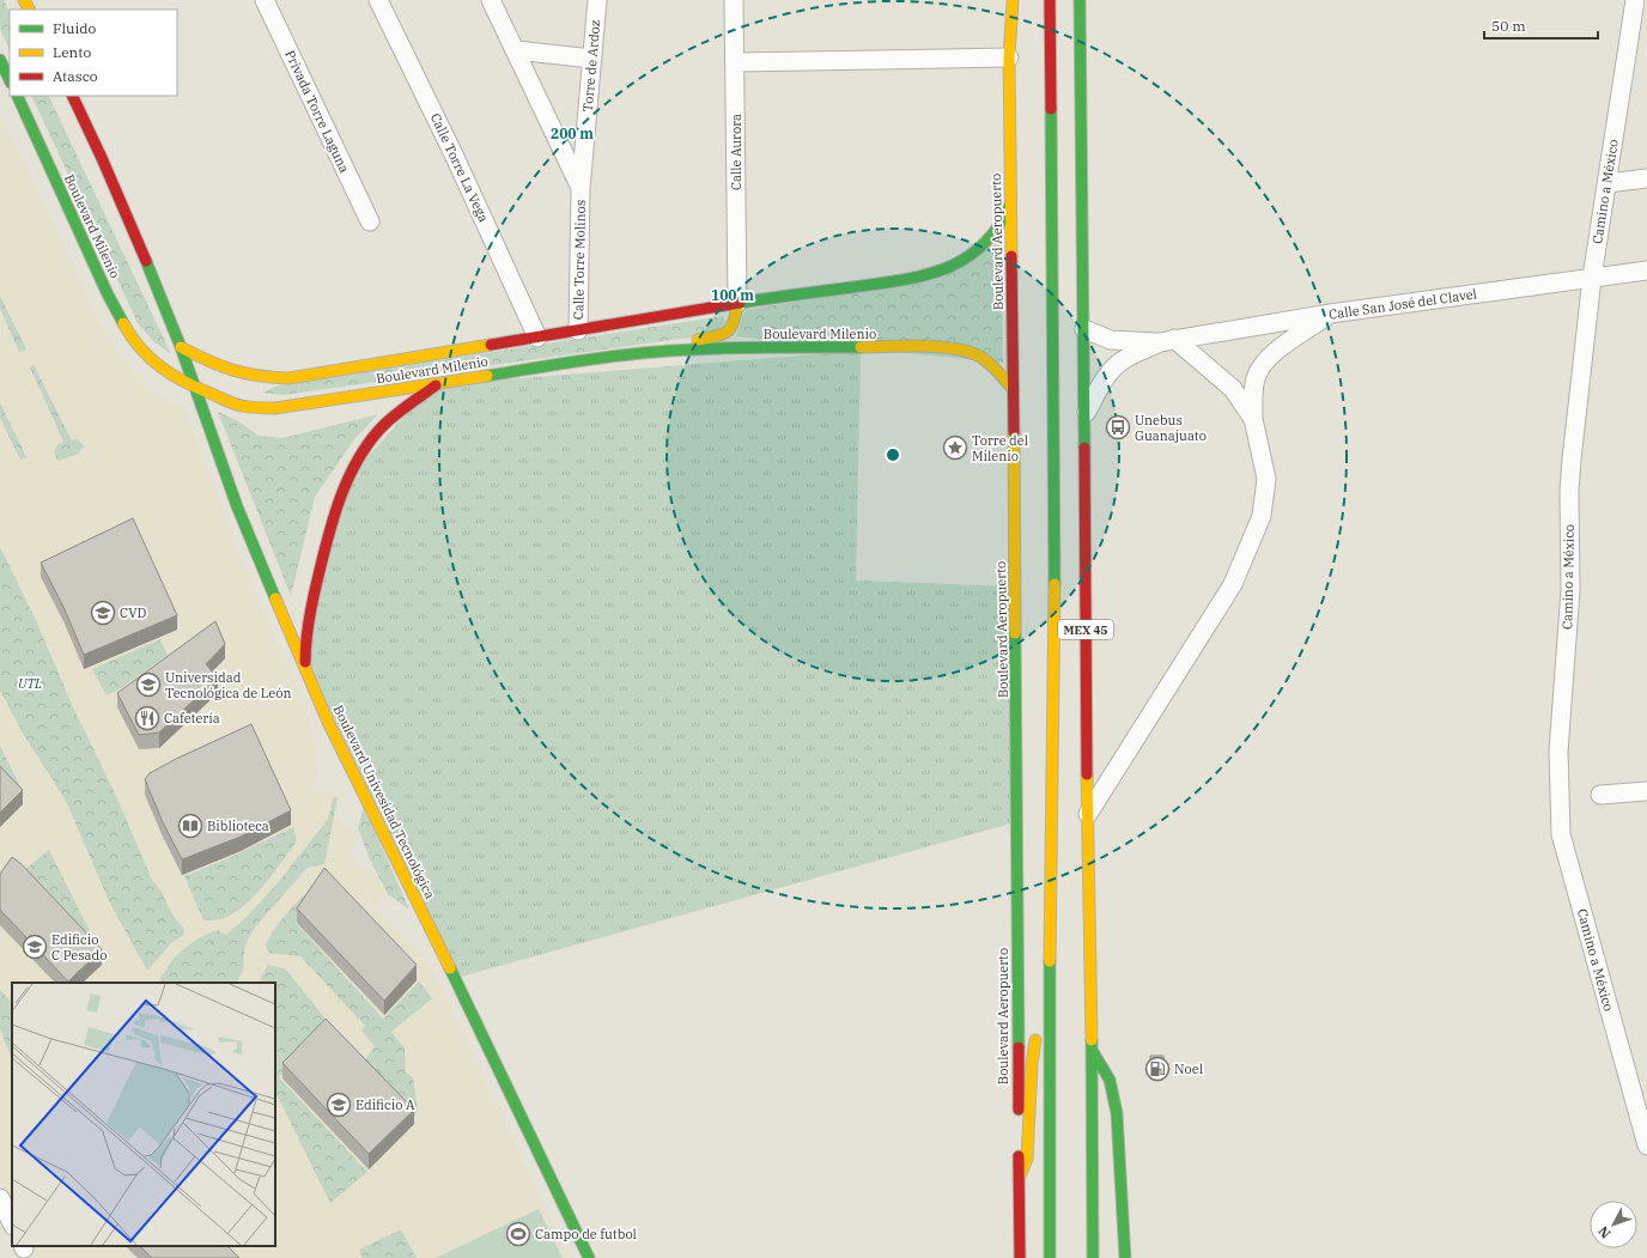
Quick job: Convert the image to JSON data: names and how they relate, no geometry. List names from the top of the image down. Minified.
{"streets":{"main road":["Boulevard Milenio","Boulevard Aeropuerto","MEX 45","Boulevard Univesidad Tecnológica"],"street":["Torre de Ardoz","Privada Torre Laguna","Calle Aurora","Calle Torre La Vega","Camino a México","Calle Torre Molinos","Calle San José del Clavel"]},"crossings":[["Torre de Ardoz","Calle Torre Molinos"],["Calle Aurora","Boulevard Milenio"],["Calle Torre La Vega","Boulevard Milenio"],["Camino a México","Calle San José del Clavel"],["Boulevard Milenio","Boulevard Aeropuerto"],["Boulevard Milenio","Calle Torre Molinos"],["Boulevard Milenio","Boulevard Univesidad Tecnológica"],["Calle San José del Clavel","MEX 45"]],"parks":["UTL"],"places":{"bus stop":["Unebus Guanajuato"],"place":["Torre del Milenio"],"school or university":["CVD","Universidad Tecnológica de León","Edificio C Pesado","Edificio A"],"restaurant":["Cafetería"],"library":["Biblioteca"],"fuel station":["Noel"],"sports":["Campo de futbol"]},"legend":["Fluido","Lento","Atasco"],"scale_bar":"50 m","north":"bottom left","rings":["200 m","100 m"]}
